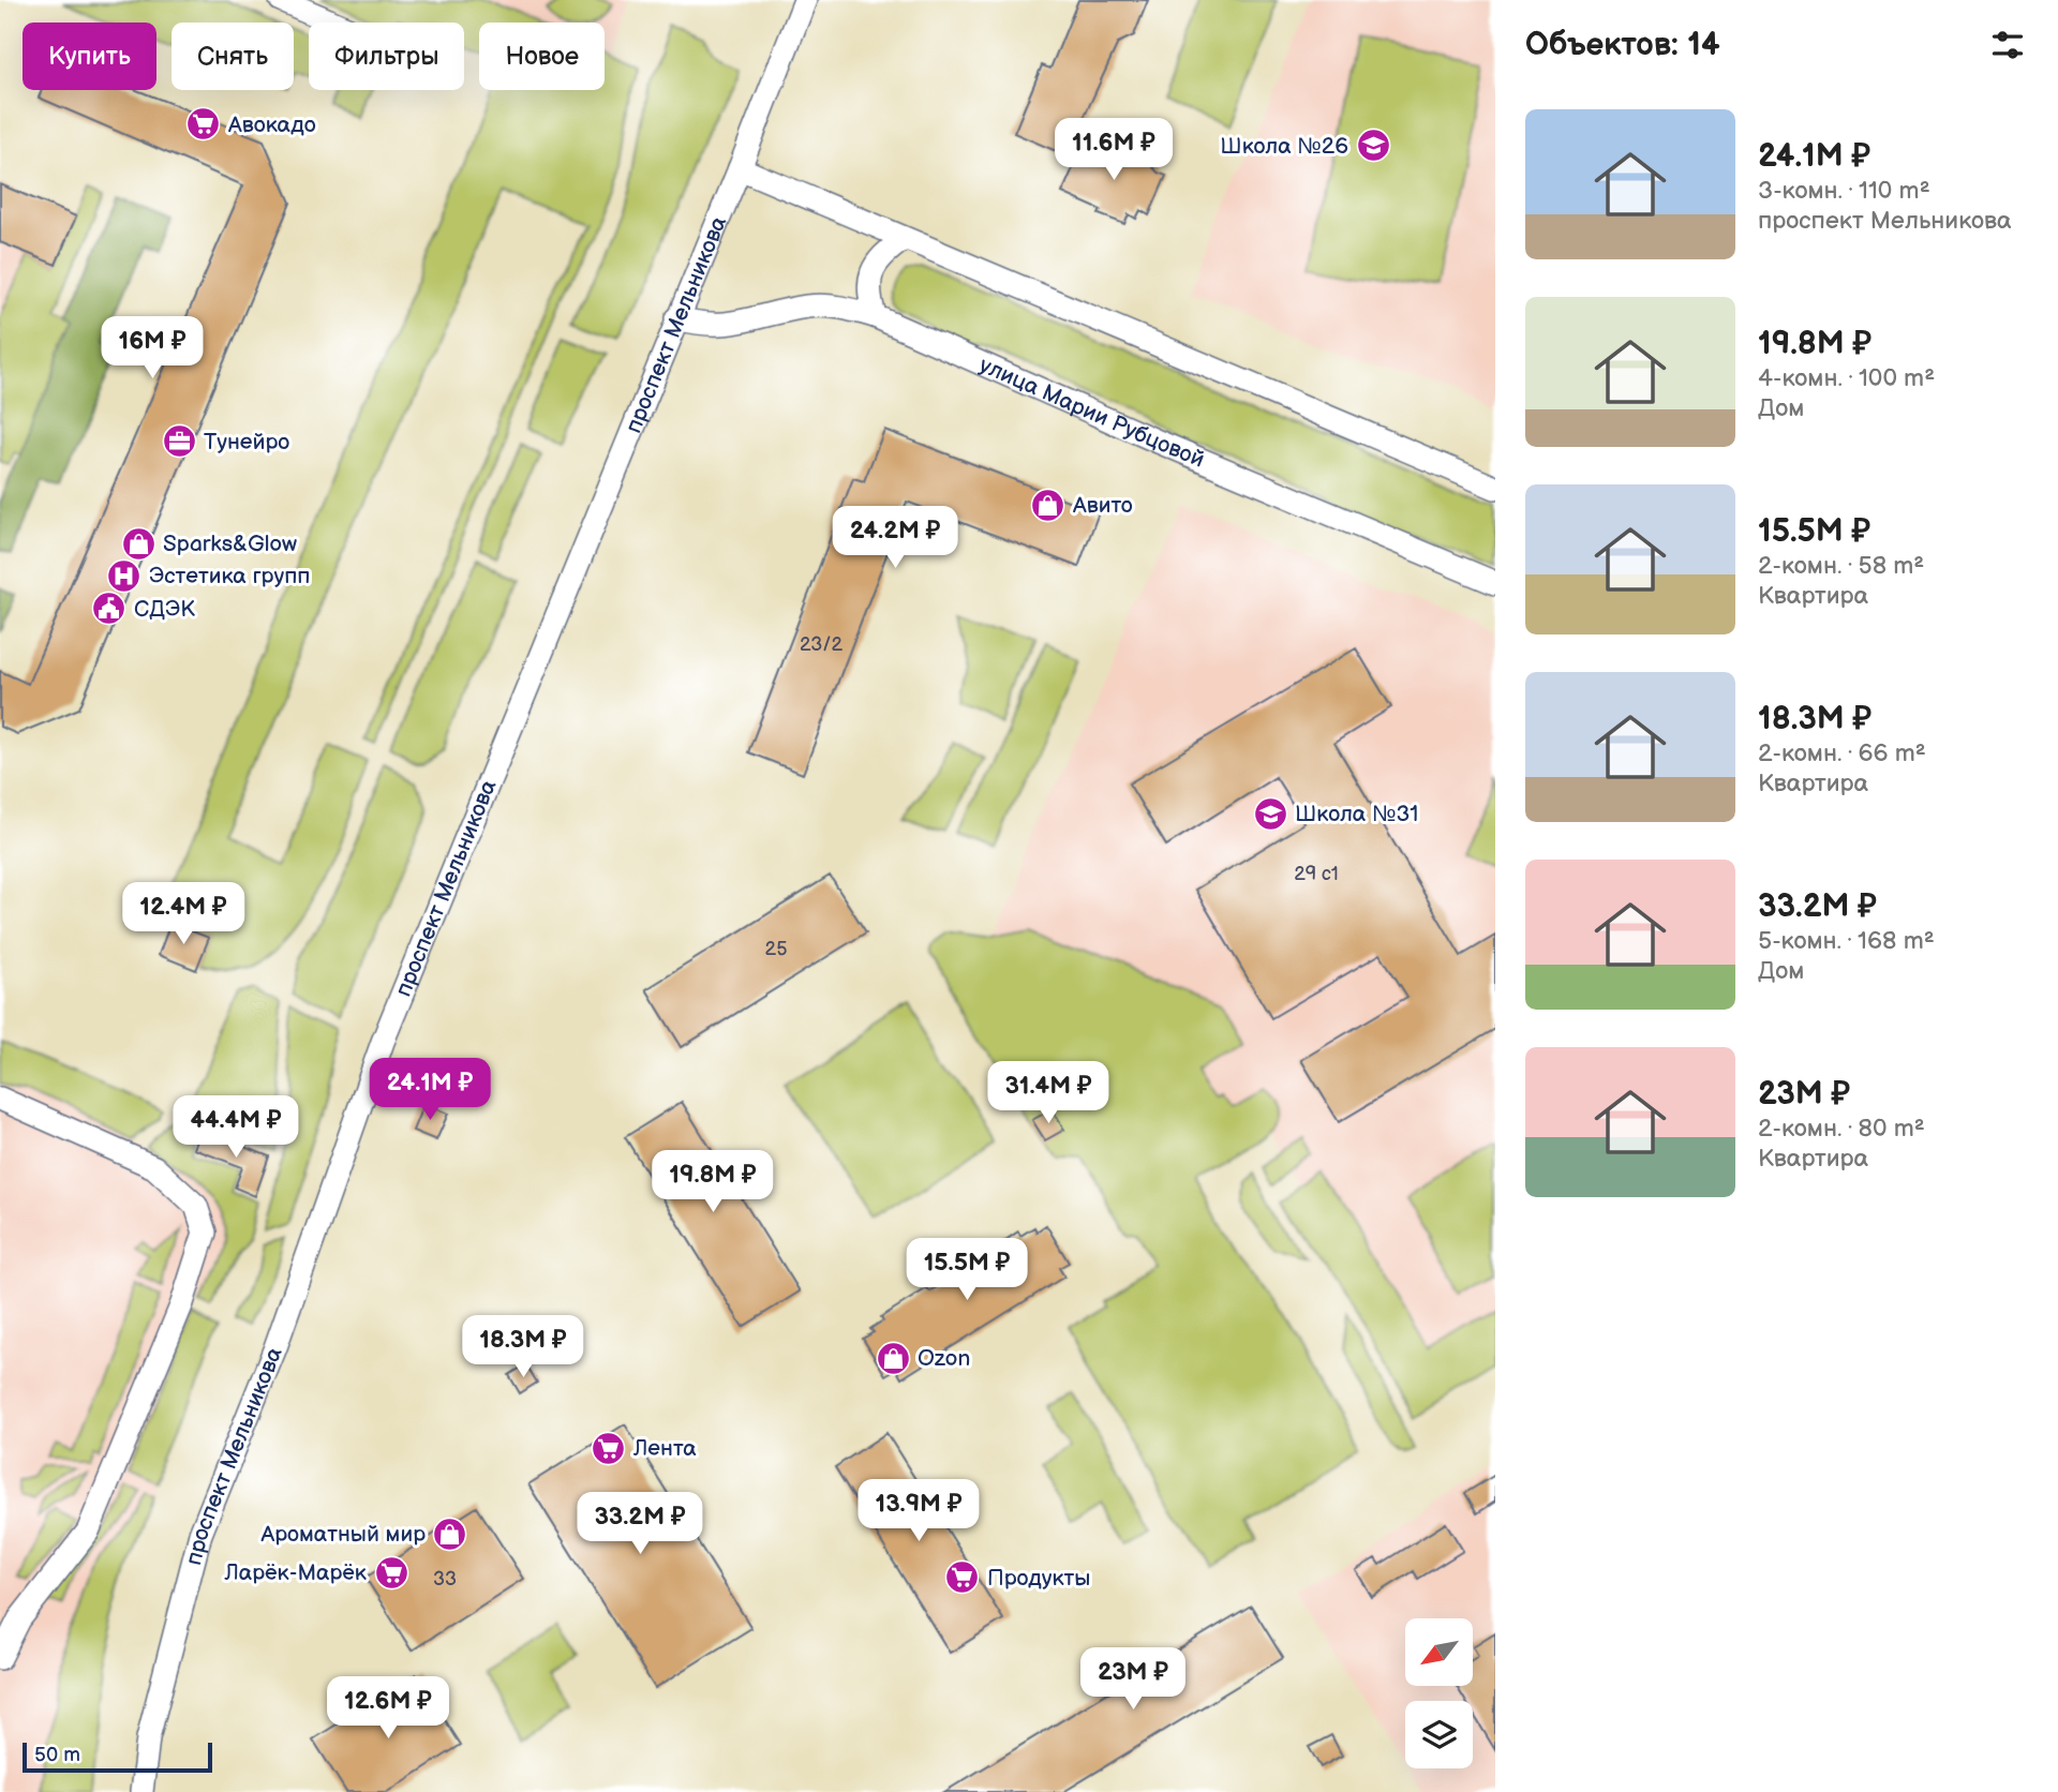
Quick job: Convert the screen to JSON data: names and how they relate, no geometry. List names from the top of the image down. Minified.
{"streets":{"street":["проспект Мельникова","улица Марии Рубцовой"]},"crossings":[["проспект Мельникова","улица Марии Рубцовой"]],"places":{"supermarket":["Авокадо","Лента","Ларёк-Марёк","Продукты"],"school or university":["Школа №26","Школа №31"],"office":["Тунейро"],"shop":["Авито","Sparks&Glow","Ozon","Ароматный мир"],"hospital":["Эстетика групп"],"public building":["СДЭК"]},"house_numbers":["23/2","29 с1","25","33"],"scale_bar":"50 m","north":"bottom left","page":{"heading":"Объектов: 14","chip":["Купить","Снять","Фильтры","Новое"],"list":[{"name":"24.1M ₽","note":"3-комн. · 110 m² · проспект Мельникова"},{"name":"19.8M ₽","note":"4-комн. · 100 m² · Дом"},{"name":"15.5M ₽","note":"2-комн. · 58 m² · Квартира"},{"name":"18.3M ₽","note":"2-комн. · 66 m² · Квартира"},{"name":"33.2M ₽","note":"5-комн. · 168 m² · Дом"},{"name":"23M ₽","note":"2-комн. · 80 m² · Квартира"}],"price":["11.6M ₽","16M ₽","24.2M ₽","12.4M ₽","24.1M ₽","31.4M ₽","44.4M ₽","19.8M ₽","15.5M ₽","18.3M ₽","13.9M ₽","33.2M ₽","23M ₽","12.6M ₽"],"scale":"50 m"}}
